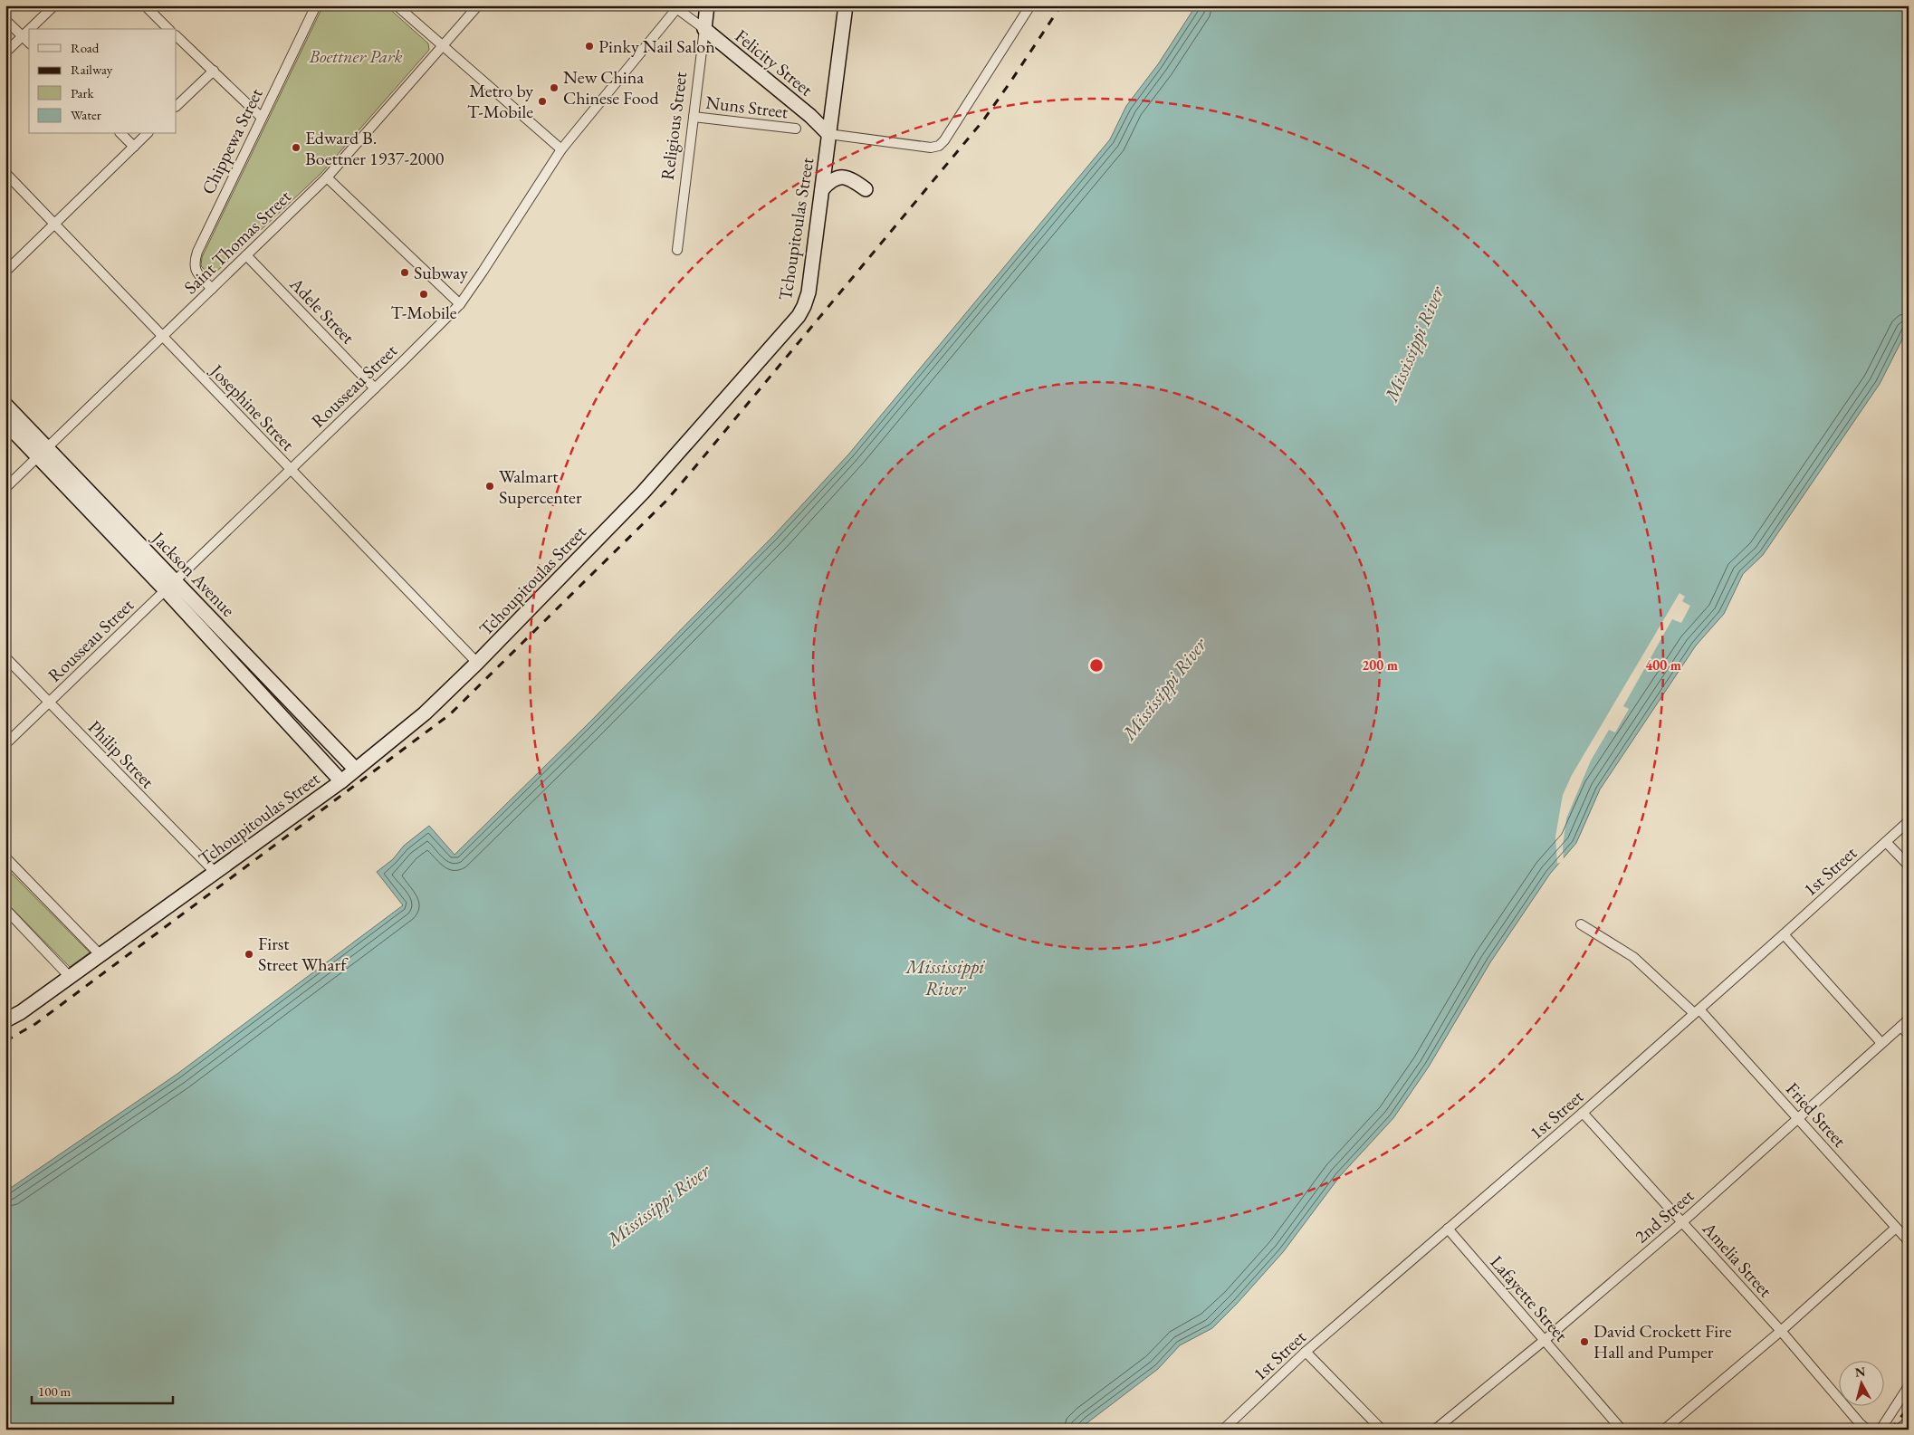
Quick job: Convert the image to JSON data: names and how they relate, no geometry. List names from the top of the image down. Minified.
{"streets":{"street":["Felicity Street","Nuns Street","Religious Street","Chippewa Street","Tchoupitoulas Street","Saint Thomas Street","Adele Street","Rousseau Street","Josephine Street","Jackson Avenue","Philip Street","1st Street","Fried Street","2nd Street","Amelia Street","Lafayette Street"]},"crossings":[["Felicity Street","Religious Street"],["Felicity Street","Tchoupitoulas Street"],["Felicity Street","Rousseau Street"],["Nuns Street","Religious Street"],["Chippewa Street","Saint Thomas Street"],["Tchoupitoulas Street","Josephine Street"],["Tchoupitoulas Street","Jackson Avenue"],["Tchoupitoulas Street","Philip Street"],["Saint Thomas Street","Adele Street"],["Saint Thomas Street","Josephine Street"],["Saint Thomas Street","Jackson Avenue"],["Adele Street","Rousseau Street"],["Rousseau Street","Josephine Street"],["Rousseau Street","Jackson Avenue"],["Rousseau Street","Philip Street"],["1st Street","Fried Street"],["1st Street","Amelia Street"],["1st Street","Lafayette Street"],["Fried Street","2nd Street"],["2nd Street","Amelia Street"],["2nd Street","Lafayette Street"]],"water":["Mississippi River"],"parks":["Boettner Park"],"places":["Pinky Nail Salon","New China Chinese Food","Metro by T-Mobile","Edward B. Boettner 1937-2000","Subway","T-Mobile","Walmart Supercenter","First Street Wharf","David Crockett Fire Hall and Pumper"],"legend":["Road","Railway","Park","Water"],"scale_bar":"100 m","north":"top","rings":["200 m","400 m"]}
